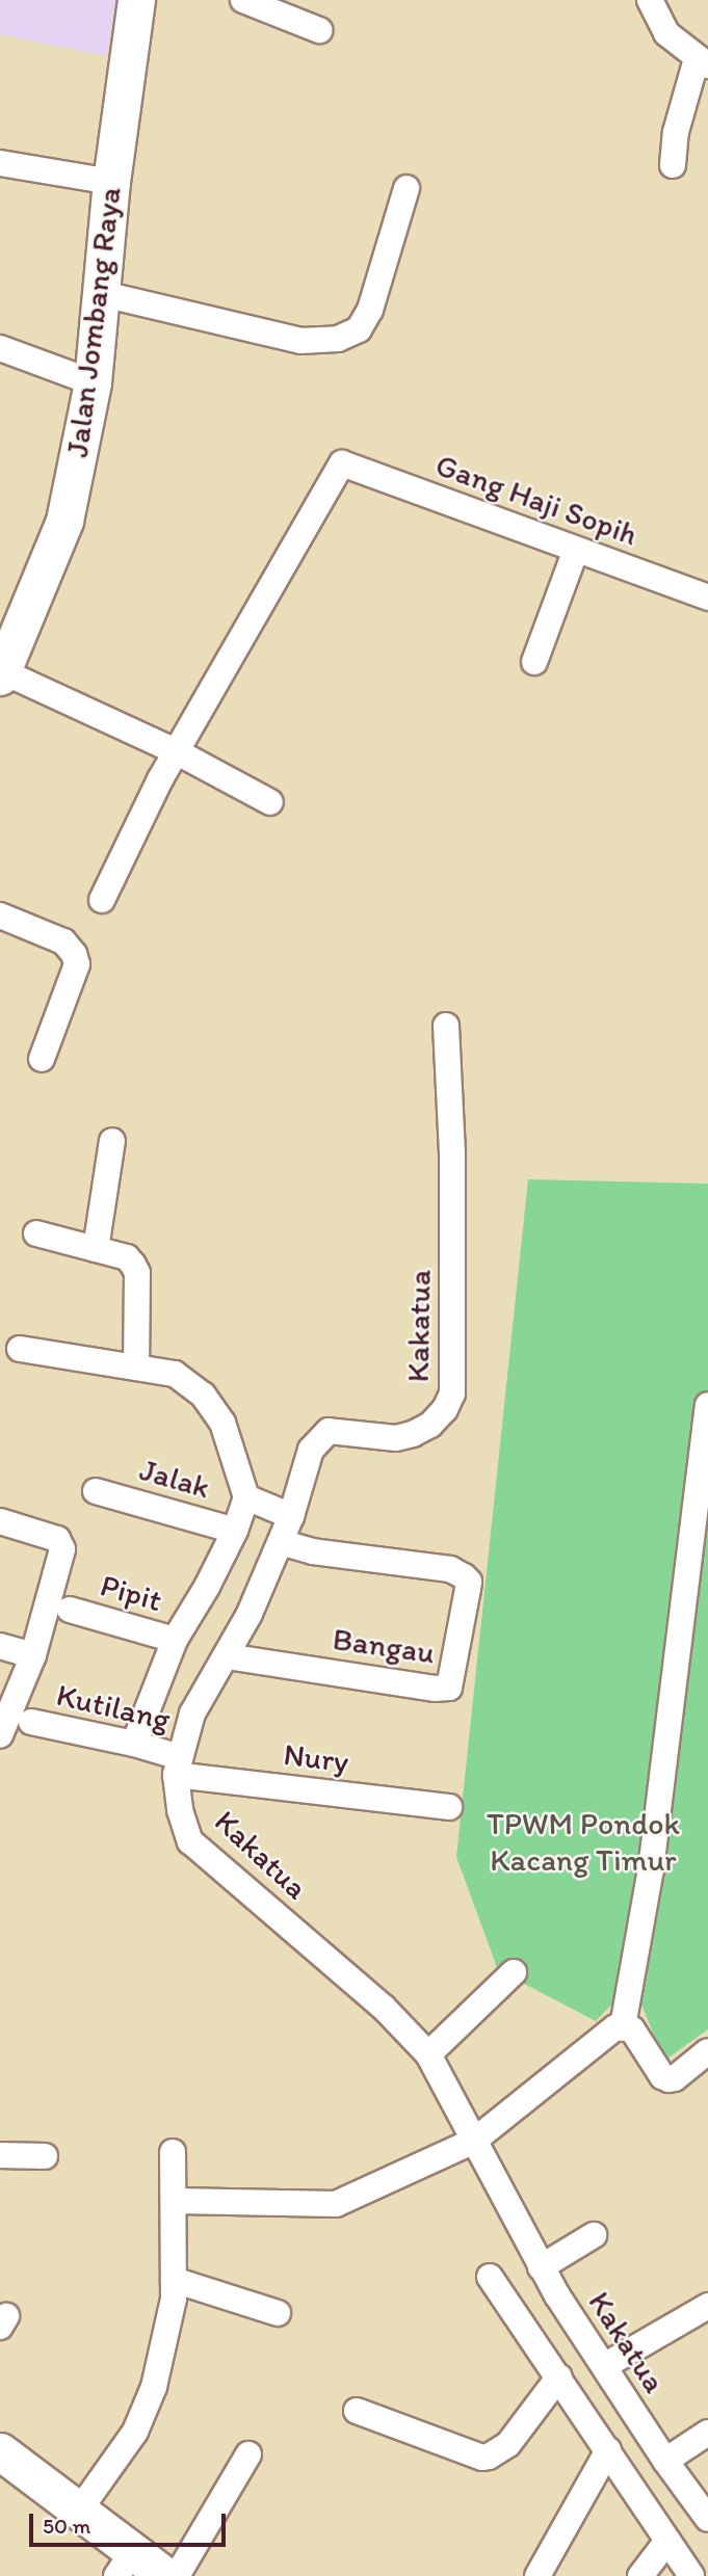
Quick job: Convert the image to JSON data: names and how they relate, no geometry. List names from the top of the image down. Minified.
{"streets":{"main road":["Jalan Jombang Raya"],"street":["Gang Haji Sopih","Kakatua","Jalak","Pipit","Bangau","Kutilang","Nury"]},"crossings":[["Kakatua","Bangau"],["Kakatua","Kutilang"],["Kakatua","Nury"],["Kutilang","Nury"]],"parks":["TPWM Pondok Kacang Timur"],"scale_bar":"50 m"}
